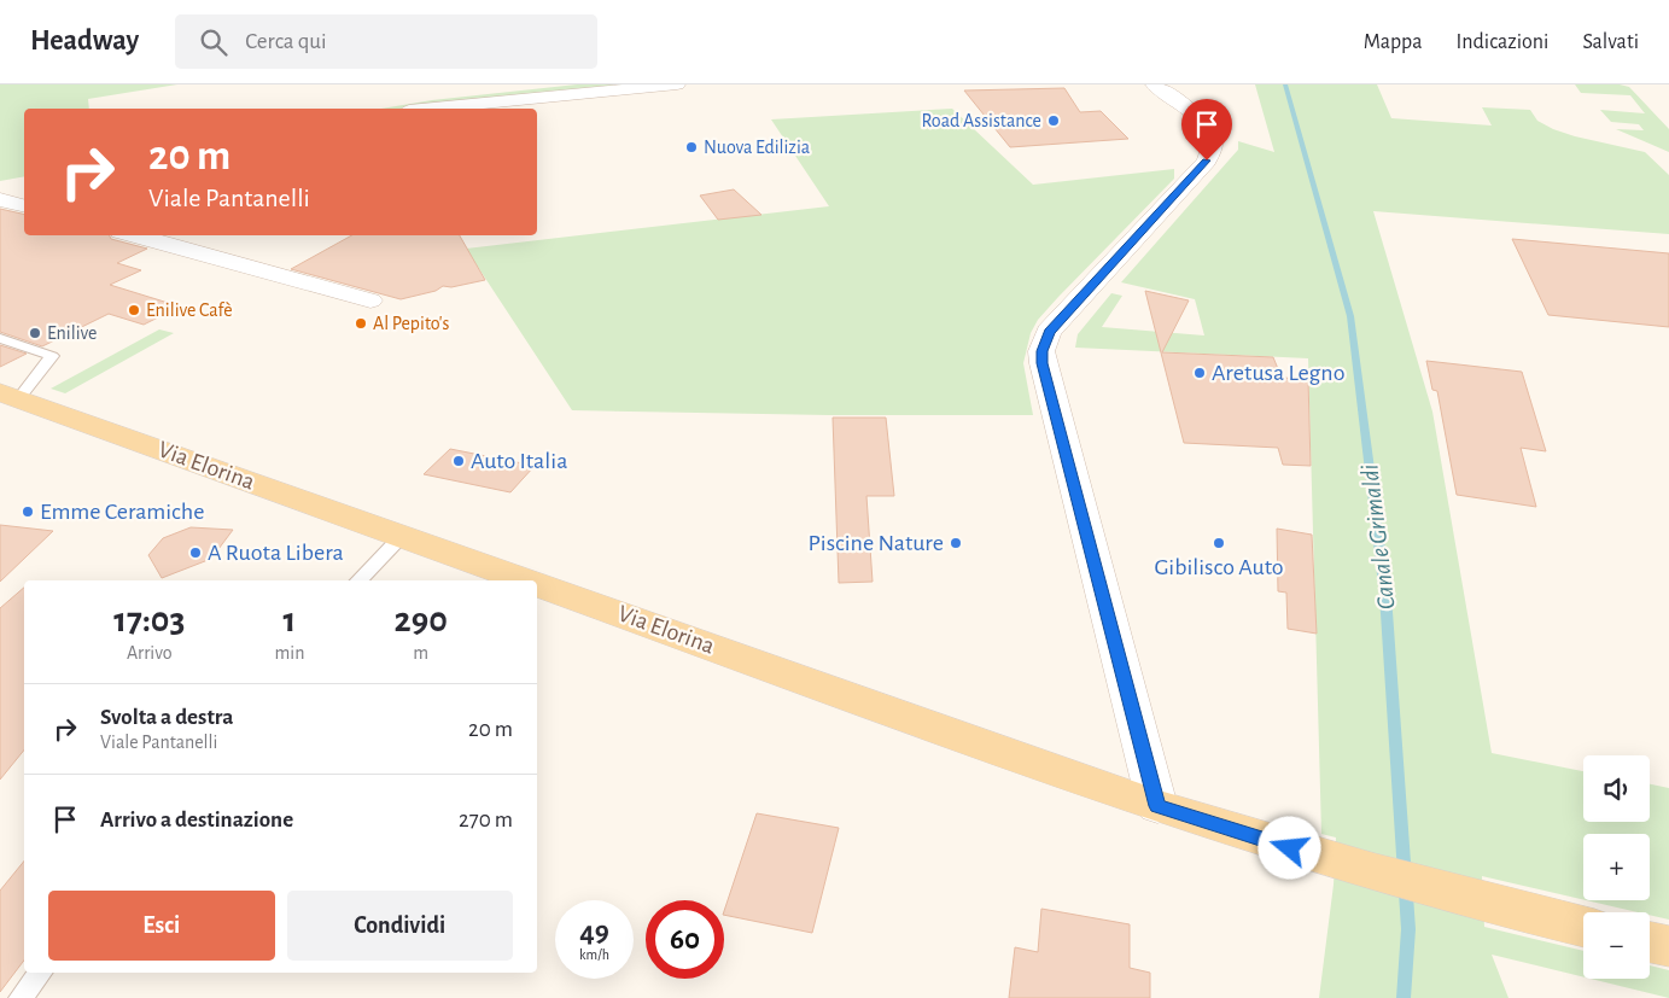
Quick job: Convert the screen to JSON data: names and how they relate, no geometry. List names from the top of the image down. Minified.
{"streets":{"main road":["Via Elorina"]},"water":["Canale Grimaldi"],"places":["Road Assistance","Nuova Edilizia","Enilive Cafè","Al Pepito's","Enilive","Aretusa Legno","Auto Italia","Emme Ceramiche","Piscine Nature","Gibilisco Auto","A Ruota Libera"],"page":{"header":"Headway","search":"Cerca qui","nav":["Mappa","Indicazioni","Salvati"],"turn":["20 m","Viale Pantanelli"],"eta":["17:03","Arrivo","1","min","290","m"],"list":[{"name":"Svolta a destra","note":"Viale Pantanelli","value":"20 m"},{"name":"Arrivo a destinazione","value":"270 m"}],"map_buttons":["+","−"],"buttons":["Esci","Condividi"],"speed":"49 km/h","limit":"60"}}
